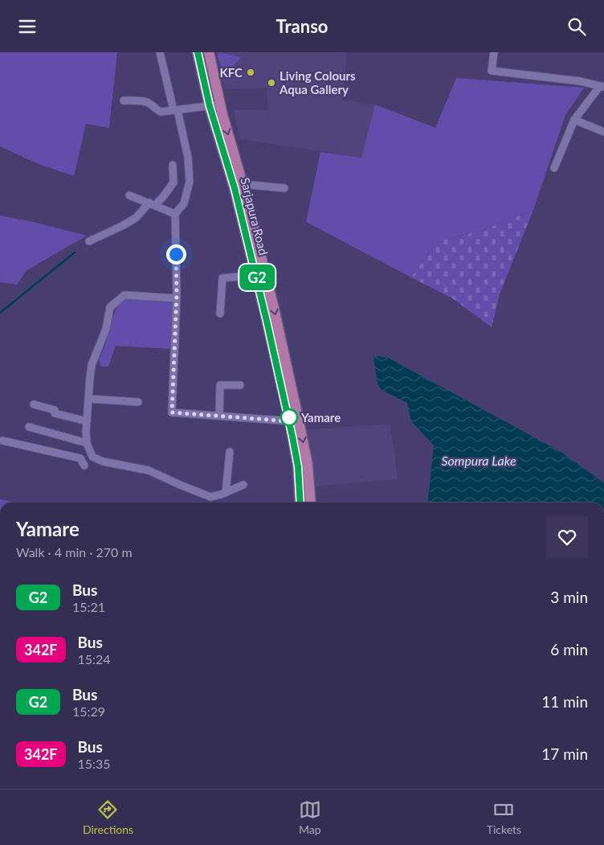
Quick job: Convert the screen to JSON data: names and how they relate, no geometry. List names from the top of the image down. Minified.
{"streets":{"main road":["Sarjapura Road"]},"water":["Sompura Lake"],"places":["KFC","Living Colours Aqua Gallery","Yamare"],"lines":["bus line G2"],"page":{"header":"Transo","on_map":"G2","heading":["Yamare","Walk · 4 min · 270 m"],"list":[{"mark":"G2","name":"Bus","note":"15:21","value":"3 min"},{"mark":"342F","name":"Bus","note":"15:24","value":"6 min"},{"mark":"G2","name":"Bus","note":"15:29","value":"11 min"},{"mark":"342F","name":"Bus","note":"15:35","value":"17 min"}],"tabs":["Directions","Map","Tickets"]}}
